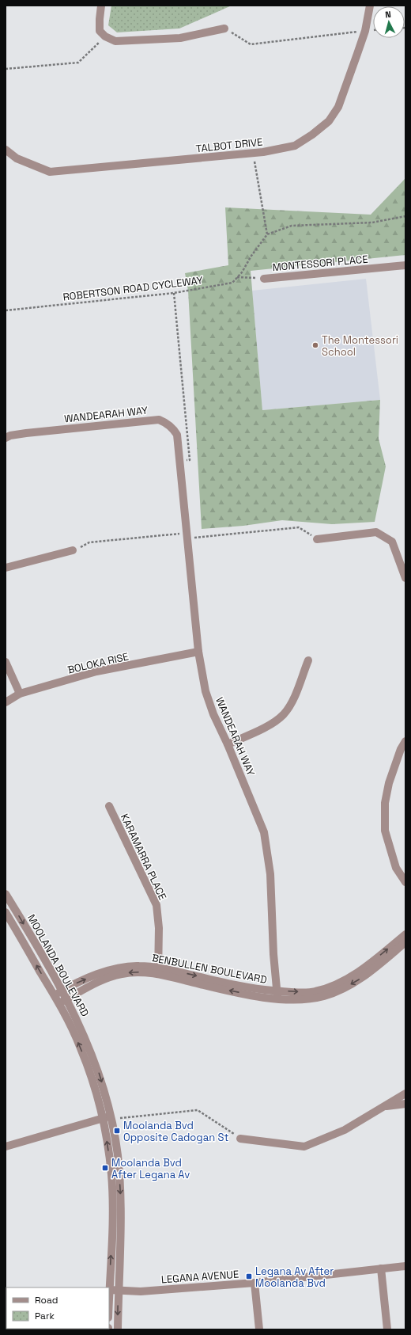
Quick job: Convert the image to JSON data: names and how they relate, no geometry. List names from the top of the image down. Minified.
{"streets":{"street":["TALBOT DRIVE","MONTESSORI PLACE","WANDEARAH WAY","BOLOKA RISE","KARAMARRA PLACE","MOOLANDA BOULEVARD","BENBULLEN BOULEVARD","LEGANA AVENUE"],"path":["ROBERTSON ROAD CYCLEWAY"]},"crossings":[["MONTESSORI PLACE","ROBERTSON ROAD CYCLEWAY"],["WANDEARAH WAY","BOLOKA RISE"],["WANDEARAH WAY","BENBULLEN BOULEVARD"],["KARAMARRA PLACE","BENBULLEN BOULEVARD"],["MOOLANDA BOULEVARD","BENBULLEN BOULEVARD"],["MOOLANDA BOULEVARD","LEGANA AVENUE"]],"places":{"other":["The Montessori School"],"transit":["Moolanda Bvd Opposite Cadogan St","Moolanda Bvd After Legana Av","Legana Av After Moolanda Bvd"]},"legend":["Road","Park"],"north":"top"}
